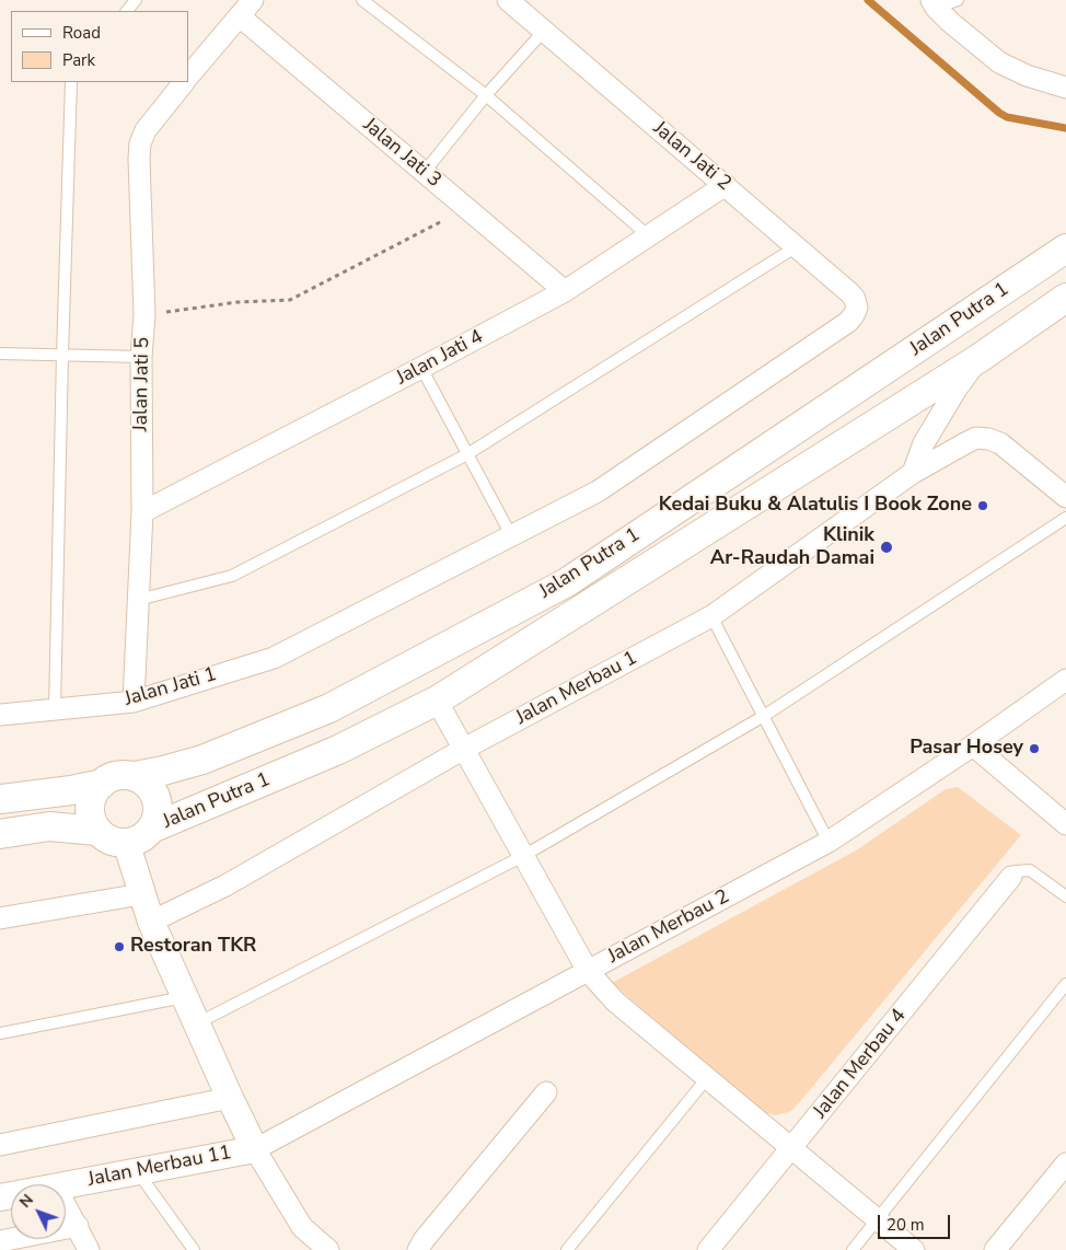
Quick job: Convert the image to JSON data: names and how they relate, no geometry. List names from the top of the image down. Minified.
{"streets":{"main road":["Jalan Putra 1"],"street":["Jalan Jati 3","Jalan Jati 2","Jalan Jati 4","Jalan Jati 5","Jalan Jati 1","Jalan Merbau 1","Jalan Merbau 2","Jalan Merbau 4","Jalan Merbau 11"]},"crossings":[["Jalan Jati 3","Jalan Jati 4"],["Jalan Jati 3","Jalan Jati 5"],["Jalan Jati 2","Jalan Jati 4"],["Jalan Jati 2","Jalan Jati 1"],["Jalan Jati 4","Jalan Jati 5"],["Jalan Jati 5","Jalan Jati 1"],["Jalan Merbau 2","Jalan Merbau 11"]],"places":["Kedai Buku & Alatulis I Book Zone","Klinik Ar-Raudah Damai","Pasar Hosey","Restoran TKR"],"legend":["Road","Park"],"scale_bar":"20 m","north":"top left"}
